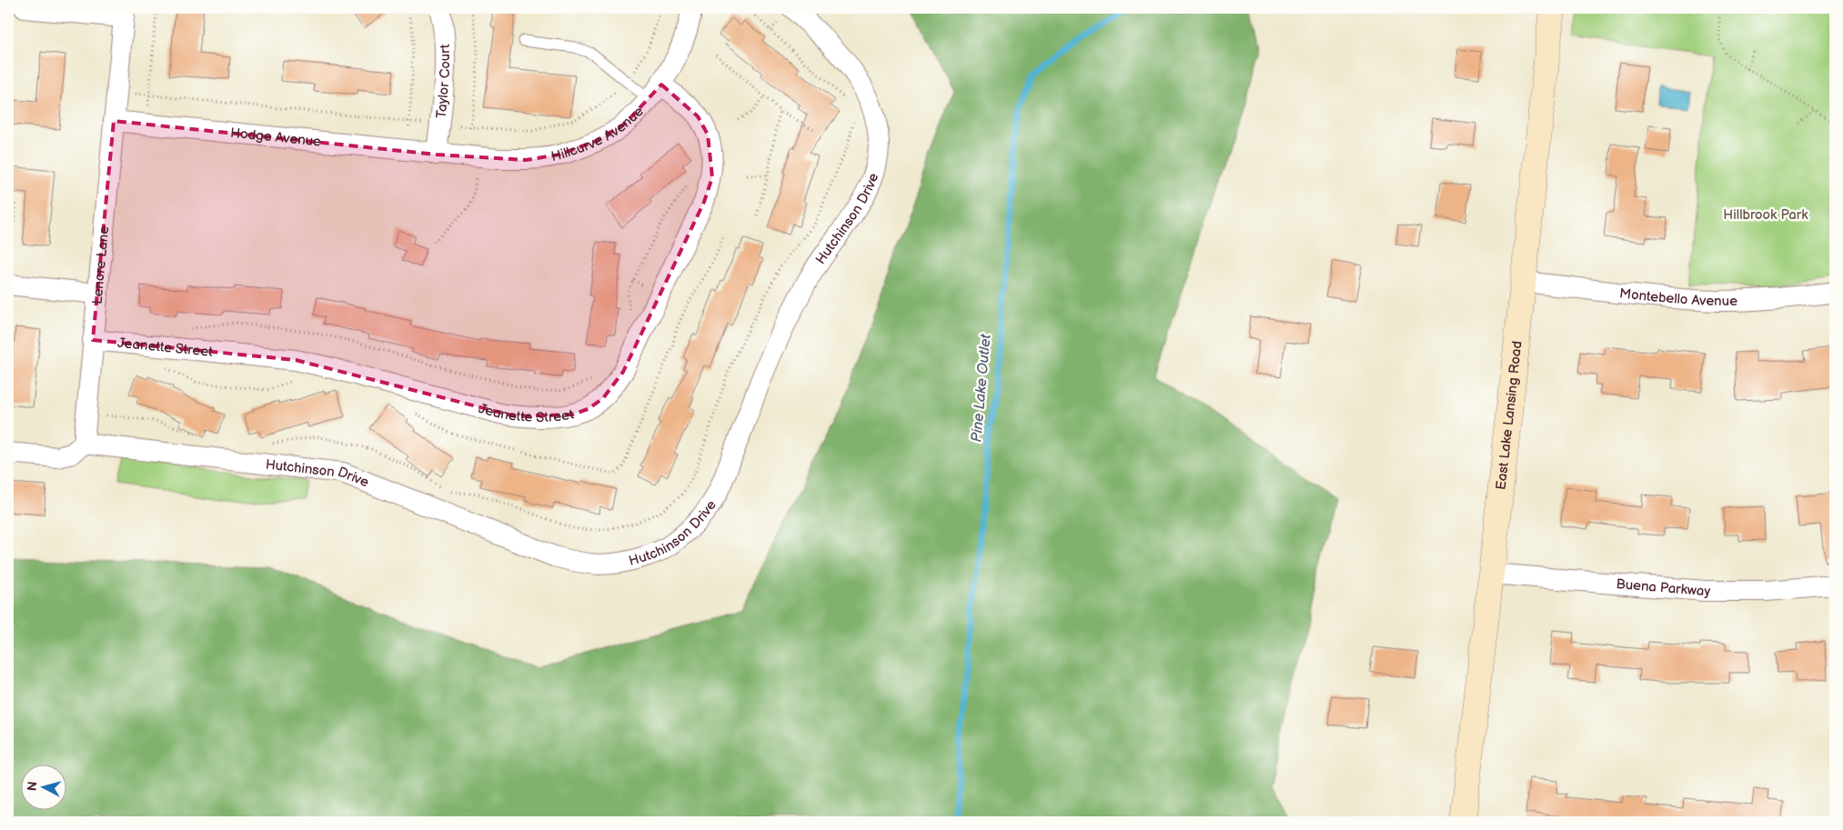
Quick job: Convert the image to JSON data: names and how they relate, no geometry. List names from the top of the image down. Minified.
{"streets":{"street":["Taylor Court","Hillcurve Avenue","Hodge Avenue","Hutchinson Drive","Lenore Lane","Montebello Avenue","Jeanette Street","East Lake Lansing Road","Buena Parkway"]},"crossings":[["Taylor Court","Hillcurve Avenue"],["Taylor Court","Hodge Avenue"],["Hillcurve Avenue","Hodge Avenue"],["Hillcurve Avenue","Jeanette Street"],["Hodge Avenue","Lenore Lane"],["Hutchinson Drive","Lenore Lane"],["Lenore Lane","Jeanette Street"],["Montebello Avenue","East Lake Lansing Road"],["East Lake Lansing Road","Buena Parkway"]],"water":["Pine Lake Outlet"],"parks":["Hillbrook Park"],"north":"left"}
